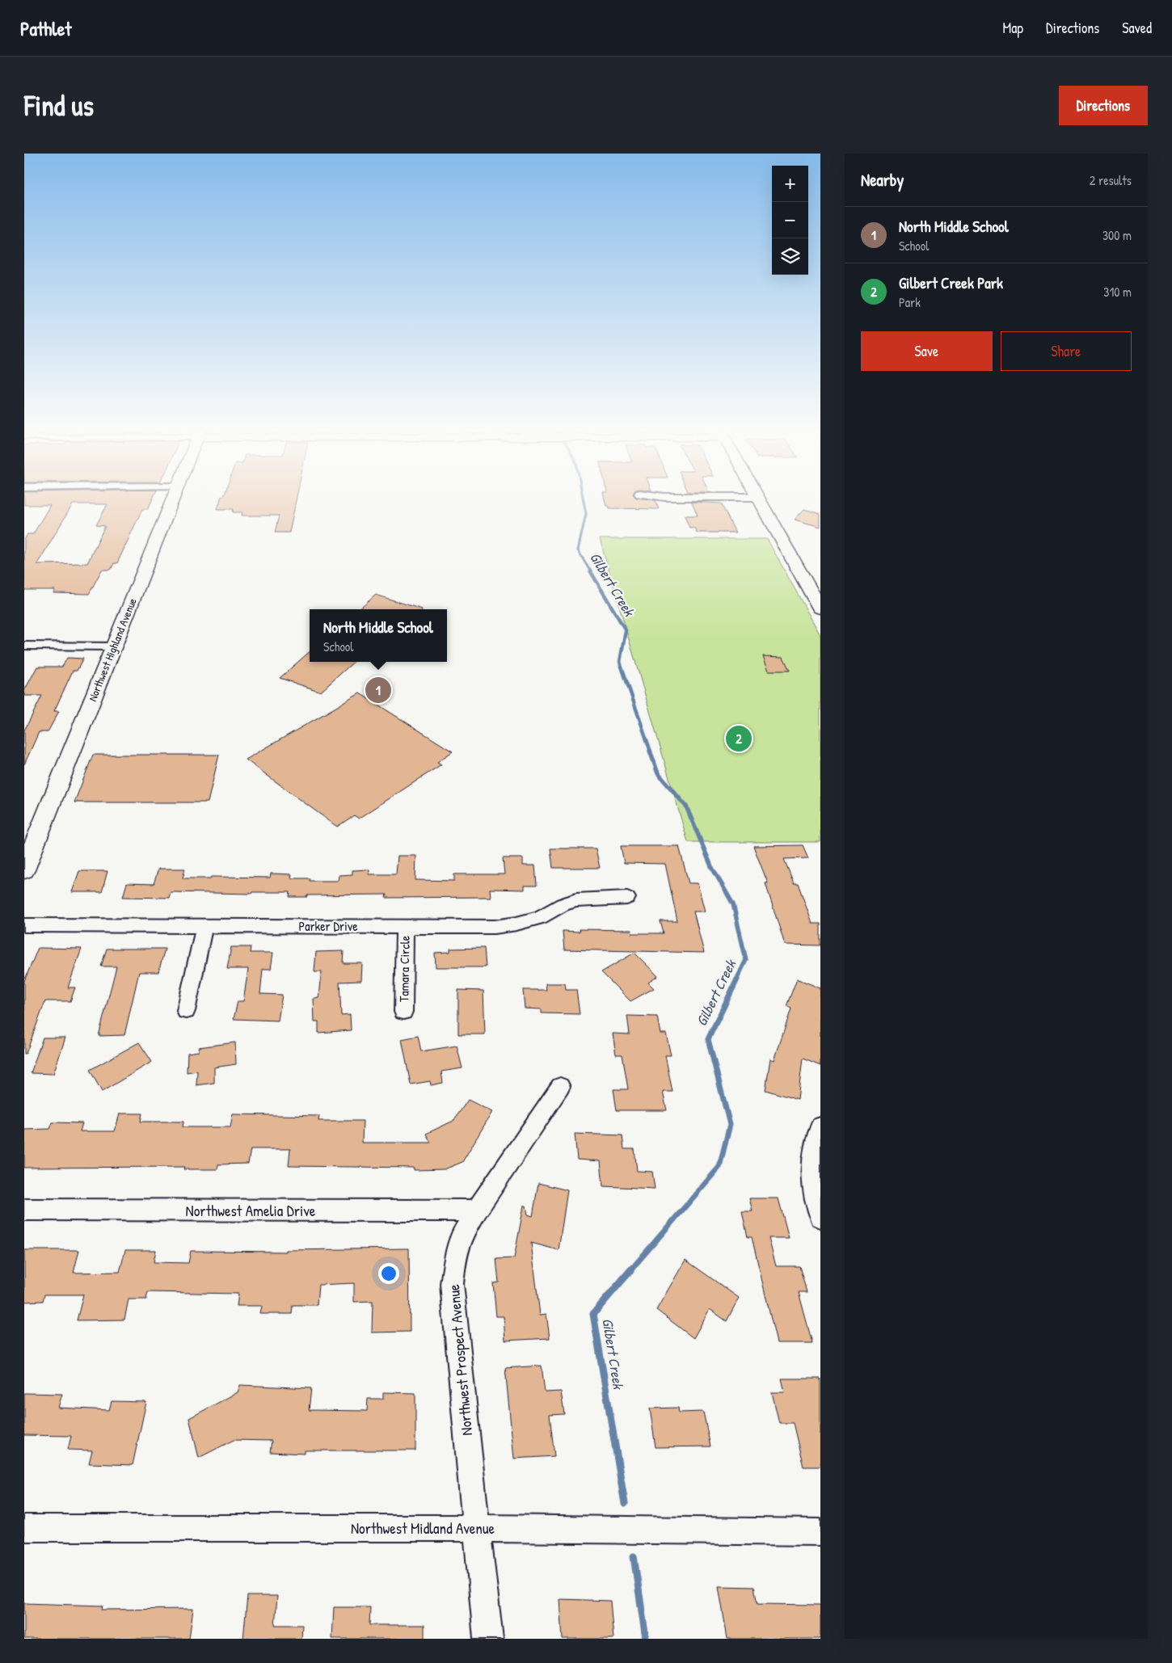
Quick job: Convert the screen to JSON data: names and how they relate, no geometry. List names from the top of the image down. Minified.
{"streets":{"street":["Northwest Highland Avenue","Parker Drive","Tamara Circle","Northwest Amelia Drive","Northwest Prospect Avenue","Northwest Midland Avenue"]},"crossings":[["Parker Drive","Tamara Circle"],["Northwest Amelia Drive","Northwest Prospect Avenue"],["Northwest Prospect Avenue","Northwest Midland Avenue"]],"water":["Gilbert Creek"],"page":{"header":"Pathlet","nav":["Map","Directions","Saved"],"buttons":["Directions",["Save","Share"]],"title":"Find us","heading":["Nearby","2 results"],"map_buttons":["+","−"],"list":[{"mark":"1","name":"North Middle School","note":"School","value":"300 m"},{"mark":"2","name":"Gilbert Creek Park","note":"Park","value":"310 m"}],"popup":["North Middle School","School"],"pins":["1","2"]}}
